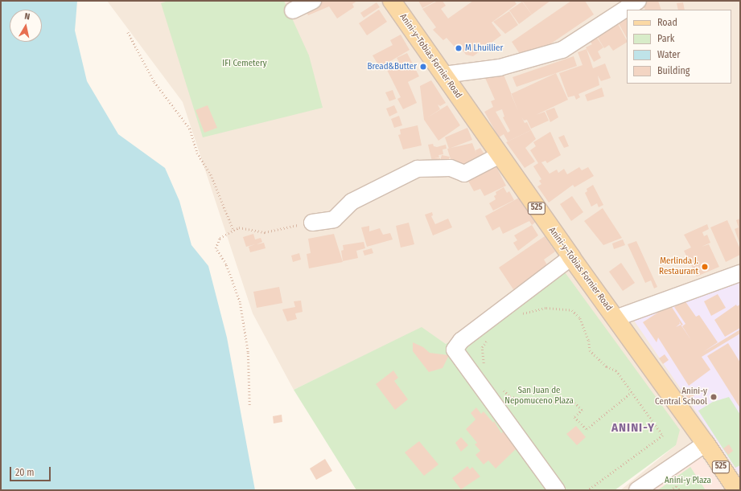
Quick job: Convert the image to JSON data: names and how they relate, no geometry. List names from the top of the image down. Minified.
{"streets":{"main road":["Anini-y–Tobias Fornier Road","525"]},"districts":["ANINI-Y"],"parks":["IFI Cemetery","San Juan de Nepomuceno Plaza","Anini-y Plaza"],"places":["M Lhuillier","Bread&Butter","Merlinda J. Restaurant","Anini-y Central School"],"legend":["Road","Park","Water","Building"],"scale_bar":"20 m","north":"top"}
